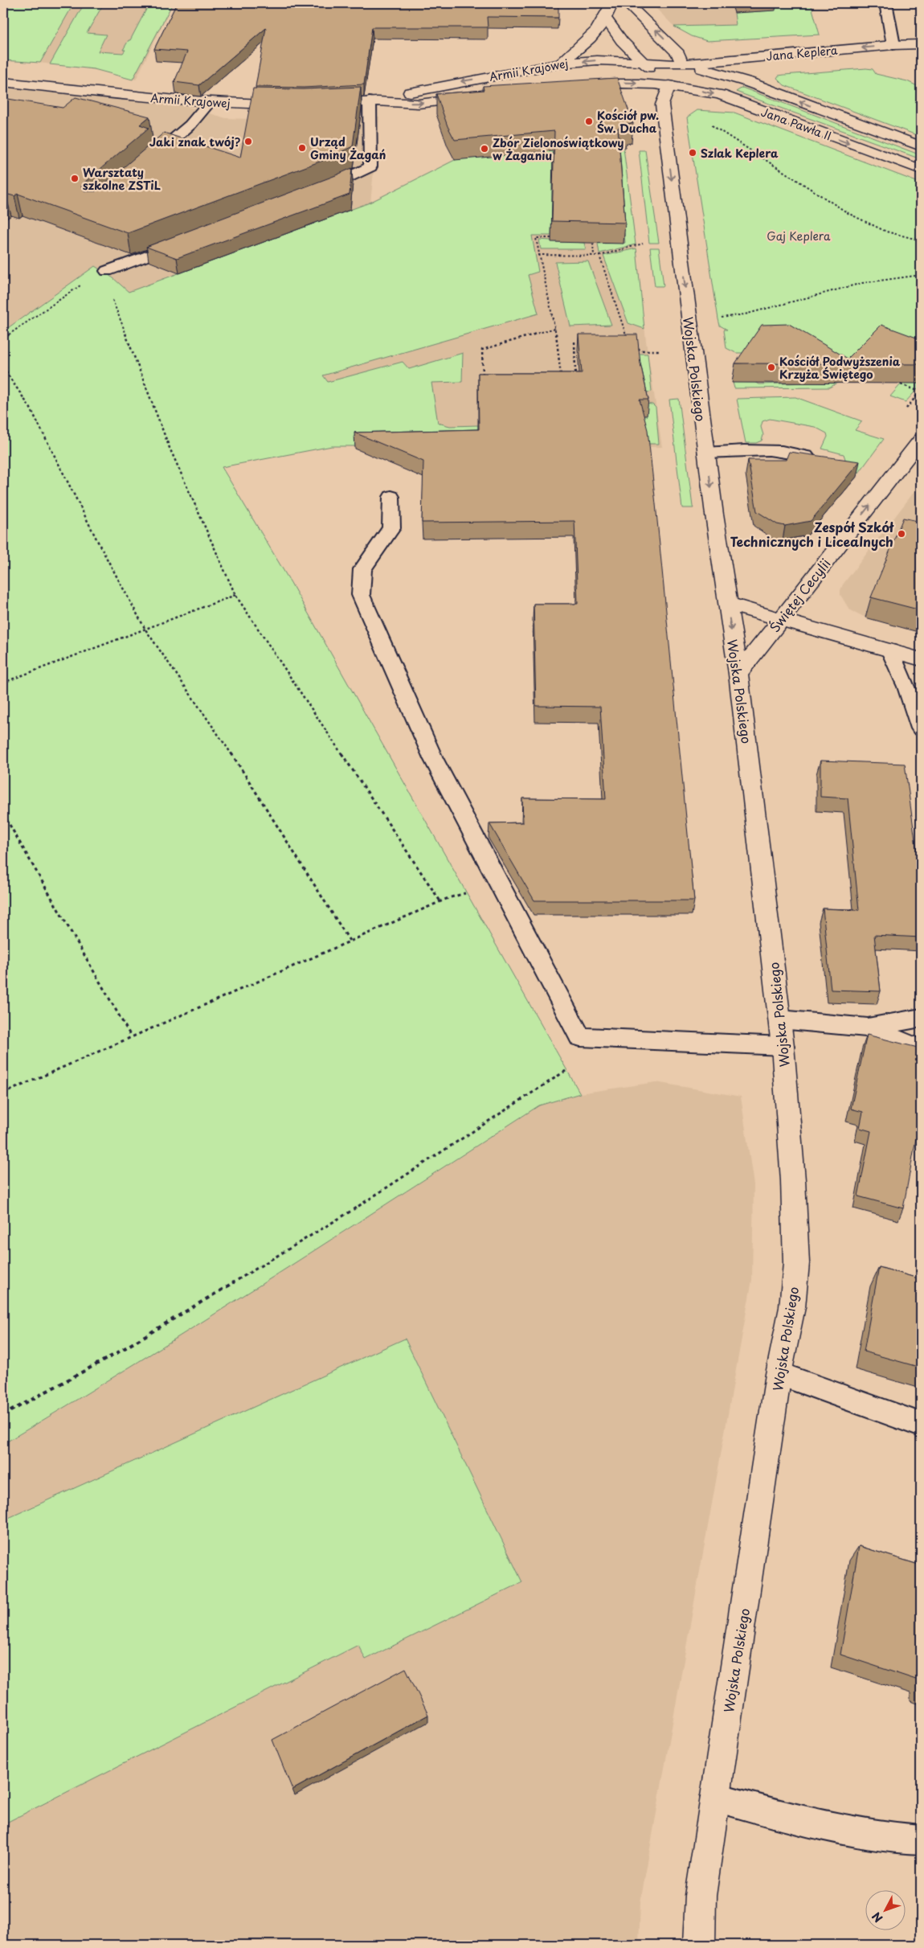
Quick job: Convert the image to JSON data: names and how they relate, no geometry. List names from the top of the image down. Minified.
{"streets":{"street":["Jana Keplera","Armii Krajowej","Jana Pawła II","Wojska Polskiego","Świętej Cecylii"]},"crossings":[["Jana Keplera","Armii Krajowej"],["Jana Keplera","Jana Pawła II"],["Jana Keplera","Wojska Polskiego"],["Armii Krajowej","Jana Pawła II"],["Armii Krajowej","Wojska Polskiego"],["Jana Pawła II","Wojska Polskiego"],["Wojska Polskiego","Świętej Cecylii"]],"one_way":["Jana Keplera","Świętej Cecylii"],"parks":["Gaj Keplera"],"places":["Kościół pw. Św. Ducha","Jaki znak twój?","Urząd Gminy Żagań","Zbór Zielonoświątkowy w Żaganiu","Szlak Keplera","Warsztaty szkolne ZSTiL","Kościół Podwyższenia Krzyża Świętego","Zespół Szkół Technicznych i Licealnych"],"north":"bottom left"}
